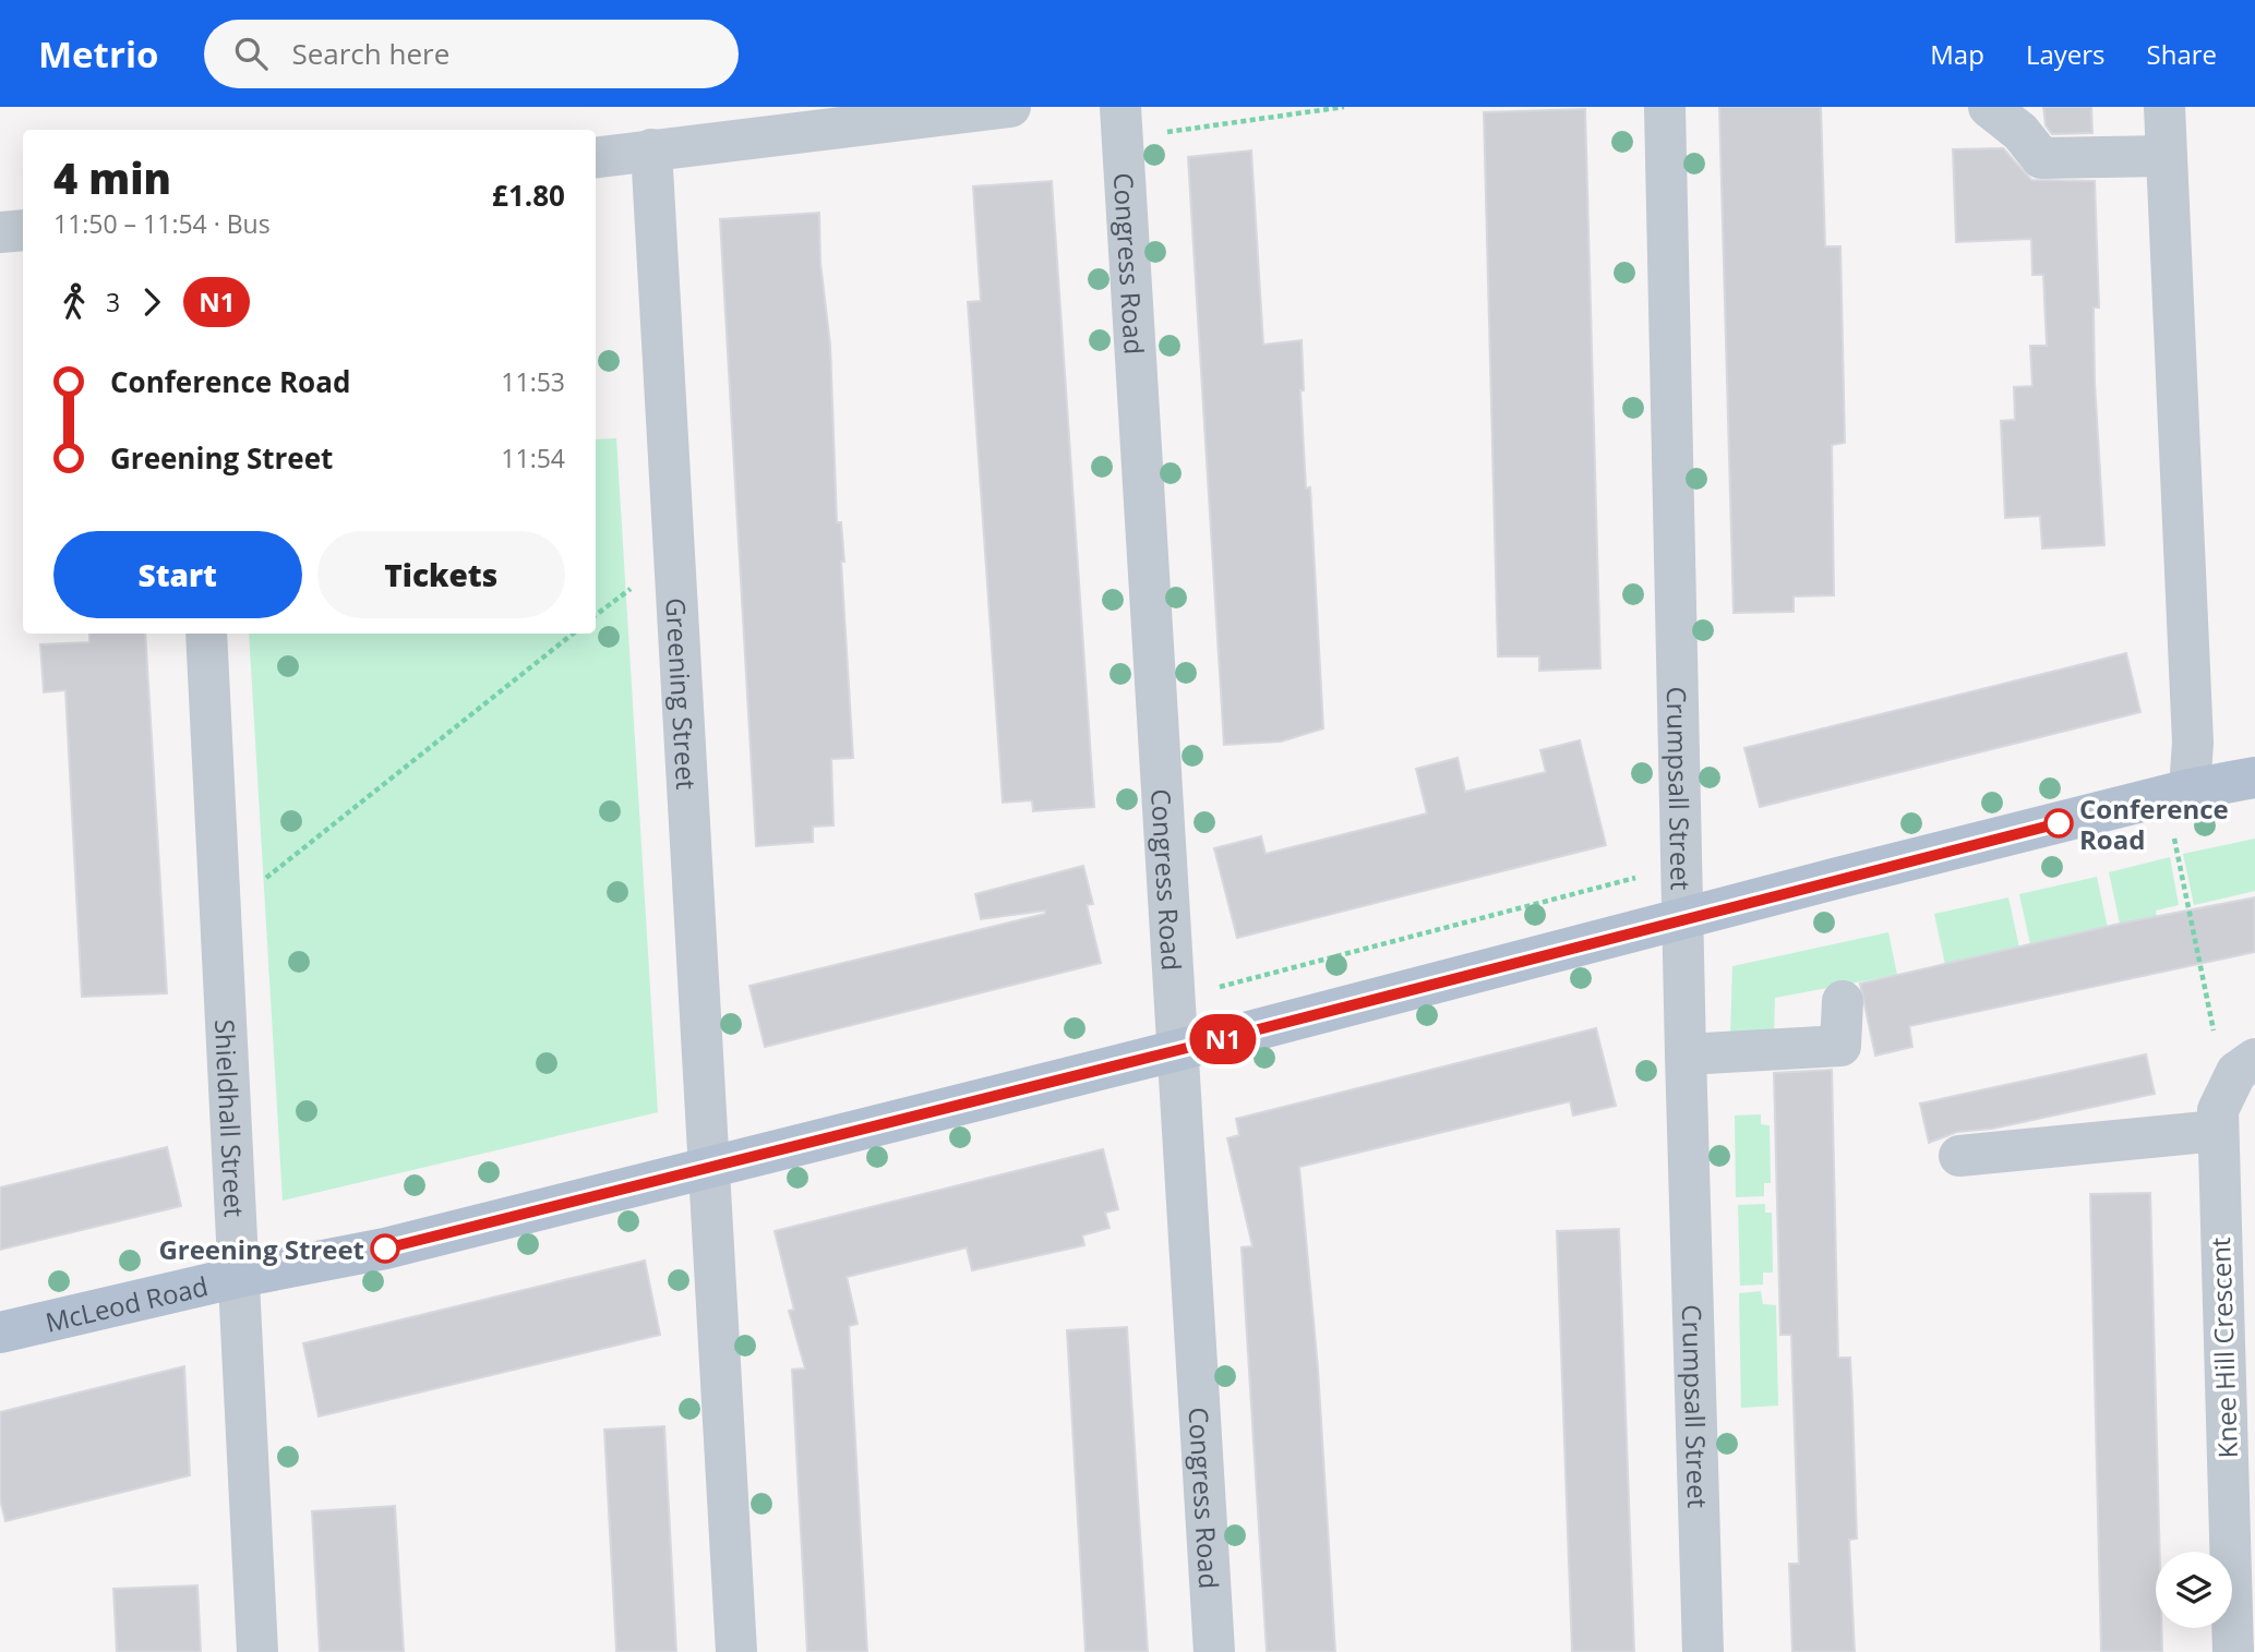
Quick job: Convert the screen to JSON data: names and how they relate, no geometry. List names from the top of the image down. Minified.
{"streets":{"main road":["McLeod Road"],"street":["Congress Road","Greening Street","Crumpsall Street","Shieldhall Street","Knee Hill Crescent"]},"crossings":[["Congress Road","McLeod Road"],["Greening Street","McLeod Road"],["Crumpsall Street","McLeod Road"],["Shieldhall Street","McLeod Road"]],"places":["Conference Road","Greening Street"],"lines":["bus line N1"],"page":{"header":"Metrio","search":"Search here","nav":["Map","Layers","Share"],"on_map":"N1","heading":["4 min","11:50 – 11:54 · Bus","£1.80"],"legs":["3","N1"],"list":[{"name":"Conference Road","value":"11:53"},{"name":"Greening Street","value":"11:54"}],"buttons":["Start","Tickets"]}}
